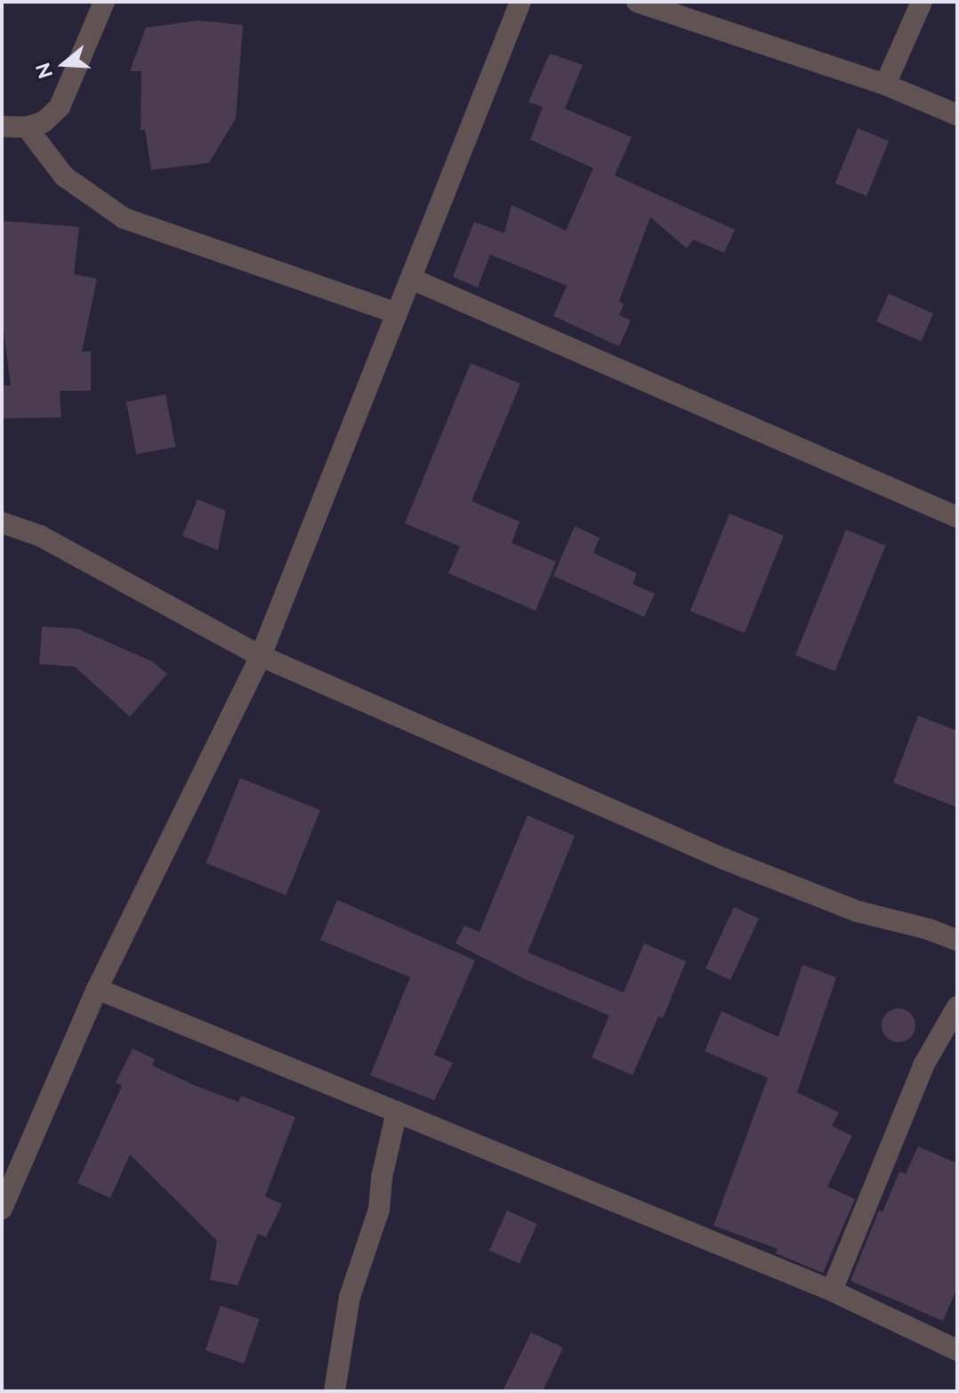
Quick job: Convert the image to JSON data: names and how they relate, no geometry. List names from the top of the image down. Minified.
{"north":"left"}
